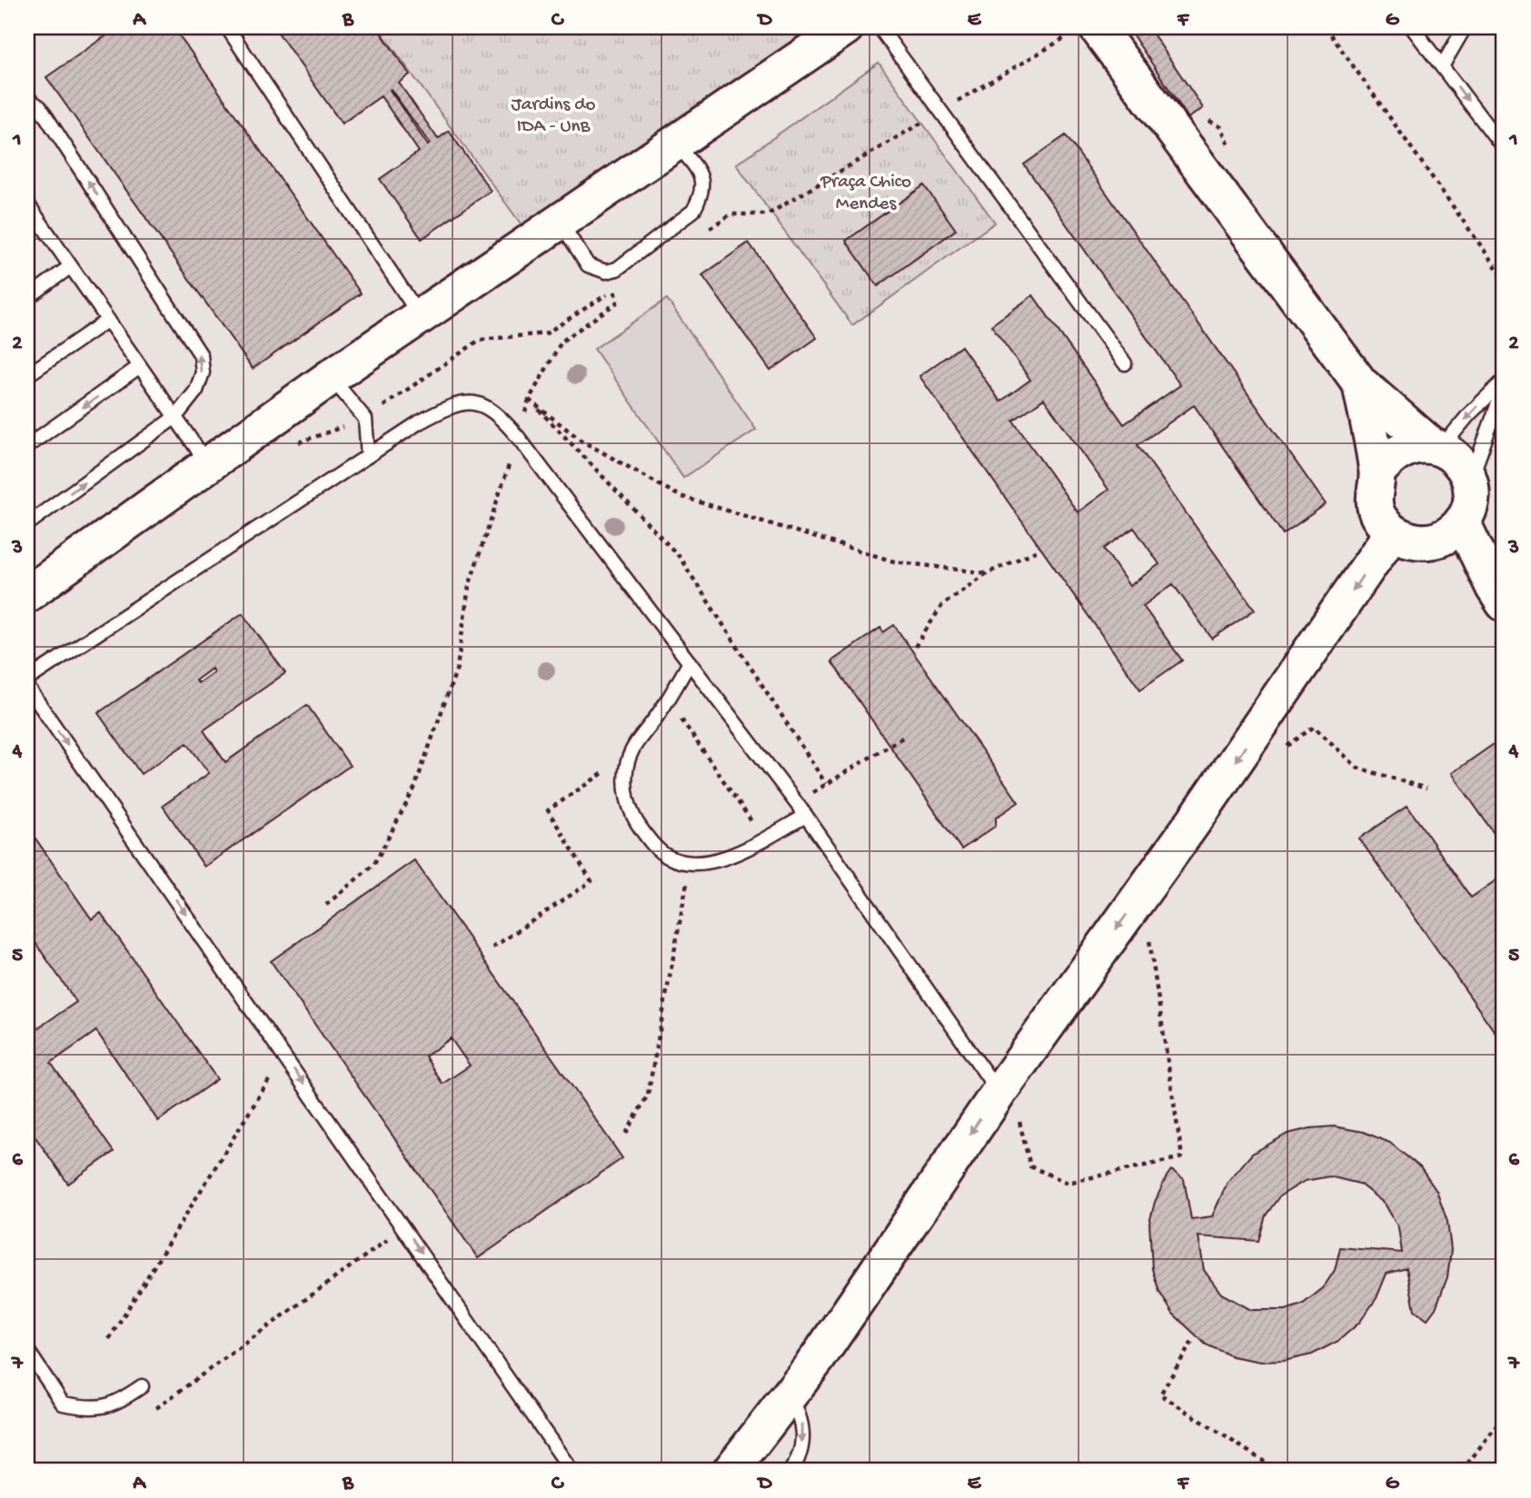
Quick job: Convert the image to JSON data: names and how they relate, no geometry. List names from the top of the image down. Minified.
{"parks":["Jardins do IDA - UnB","Praça Chico Mendes"],"grid":{"columns":["A","B","C","D","E","F","G"],"rows":["1","2","3","4","5","6","7"]}}
